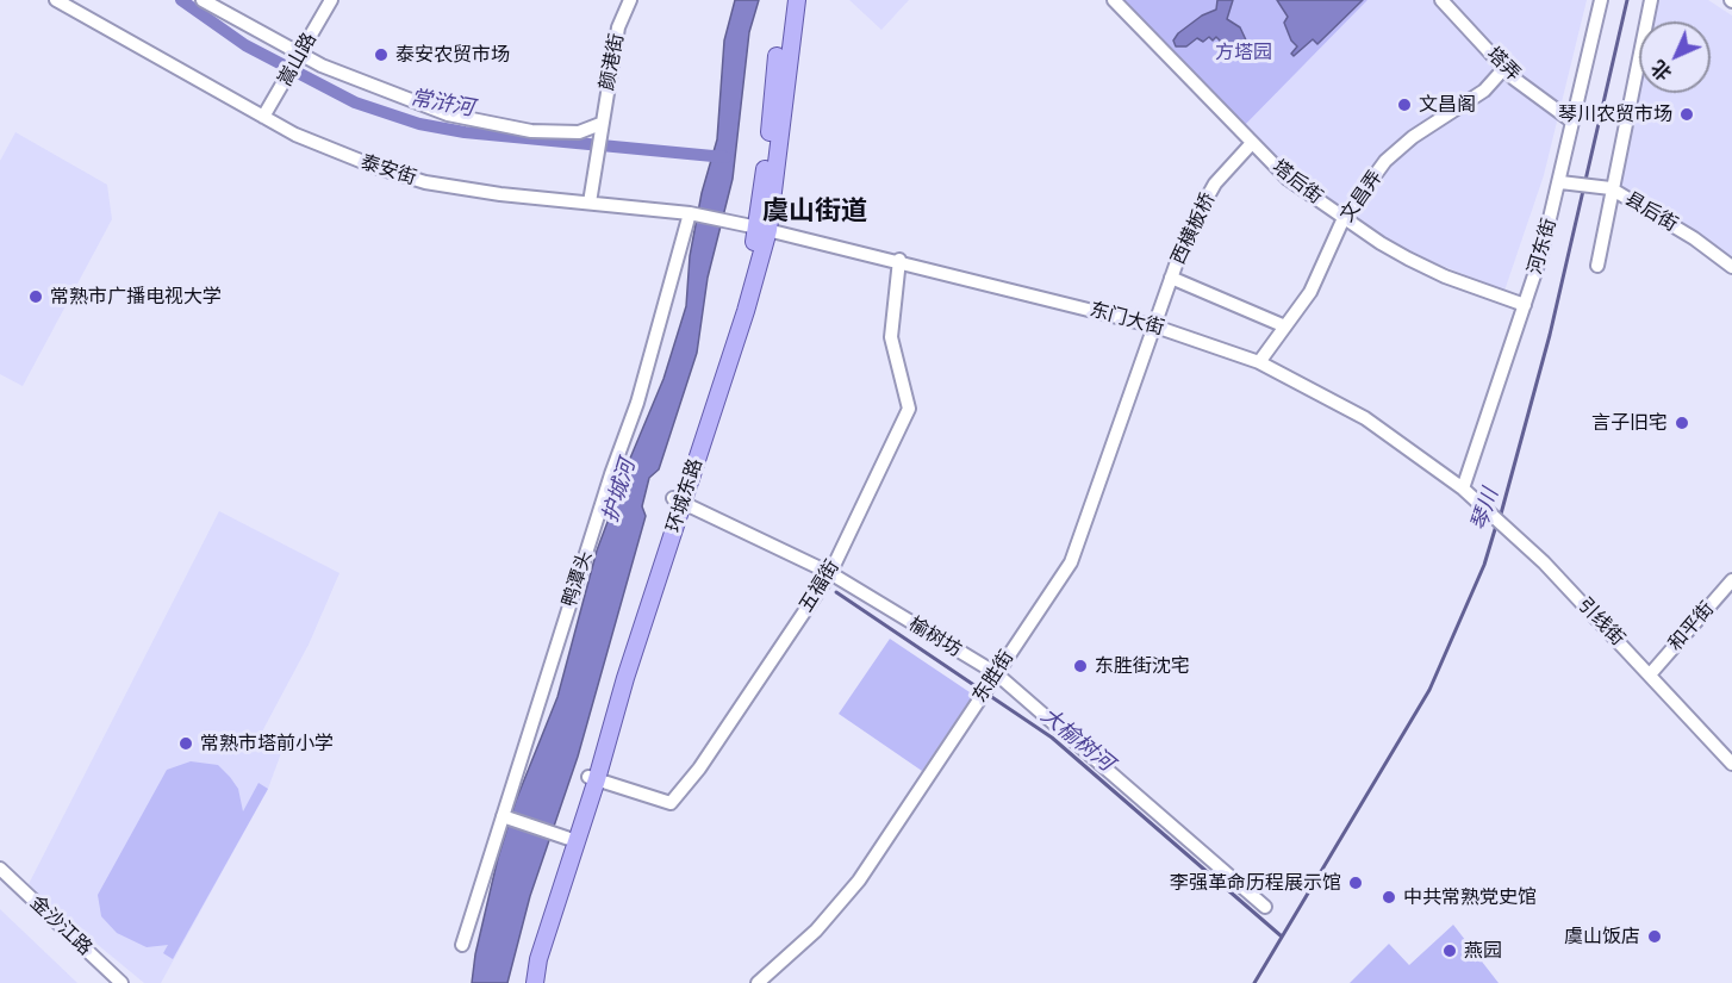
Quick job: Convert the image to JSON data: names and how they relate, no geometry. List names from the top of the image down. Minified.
{"streets":{"main road":["环城东路"],"street":["嵩山路","颜港街","塔弄","泰安街","塔后街","文昌弄","县后街","西横板桥","河东街","东门大街","鸭潭头","五福街","引线街","和平街","榆树坊","东胜街","金沙江路"]},"crossings":[["嵩山路","泰安街"],["颜港街","泰安街"],["塔弄","文昌弄"],["塔弄","河东街"],["泰安街","东门大街"],["泰安街","环城东路"],["泰安街","鸭潭头"],["塔后街","文昌弄"],["塔后街","西横板桥"],["塔后街","河东街"],["文昌弄","东门大街"],["县后街","河东街"],["西横板桥","东门大街"],["西横板桥","东胜街"],["河东街","东门大街"],["河东街","引线街"],["东门大街","环城东路"],["东门大街","五福街"],["东门大街","引线街"],["东门大街","东胜街"],["环城东路","五福街"],["环城东路","榆树坊"],["五福街","榆树坊"],["引线街","和平街"],["榆树坊","东胜街"]],"districts":["虞山街道"],"water":["常浒河","护城河","琴川","大榆树河"],"parks":["方塔园"],"places":["泰安农贸市场","文昌阁","琴川农贸市场","常熟市广播电视大学","言子旧宅","东胜街沈宅","常熟市塔前小学","李强革命历程展示馆","中共常熟党史馆","虞山饭店","燕园"],"north":"bottom left"}
